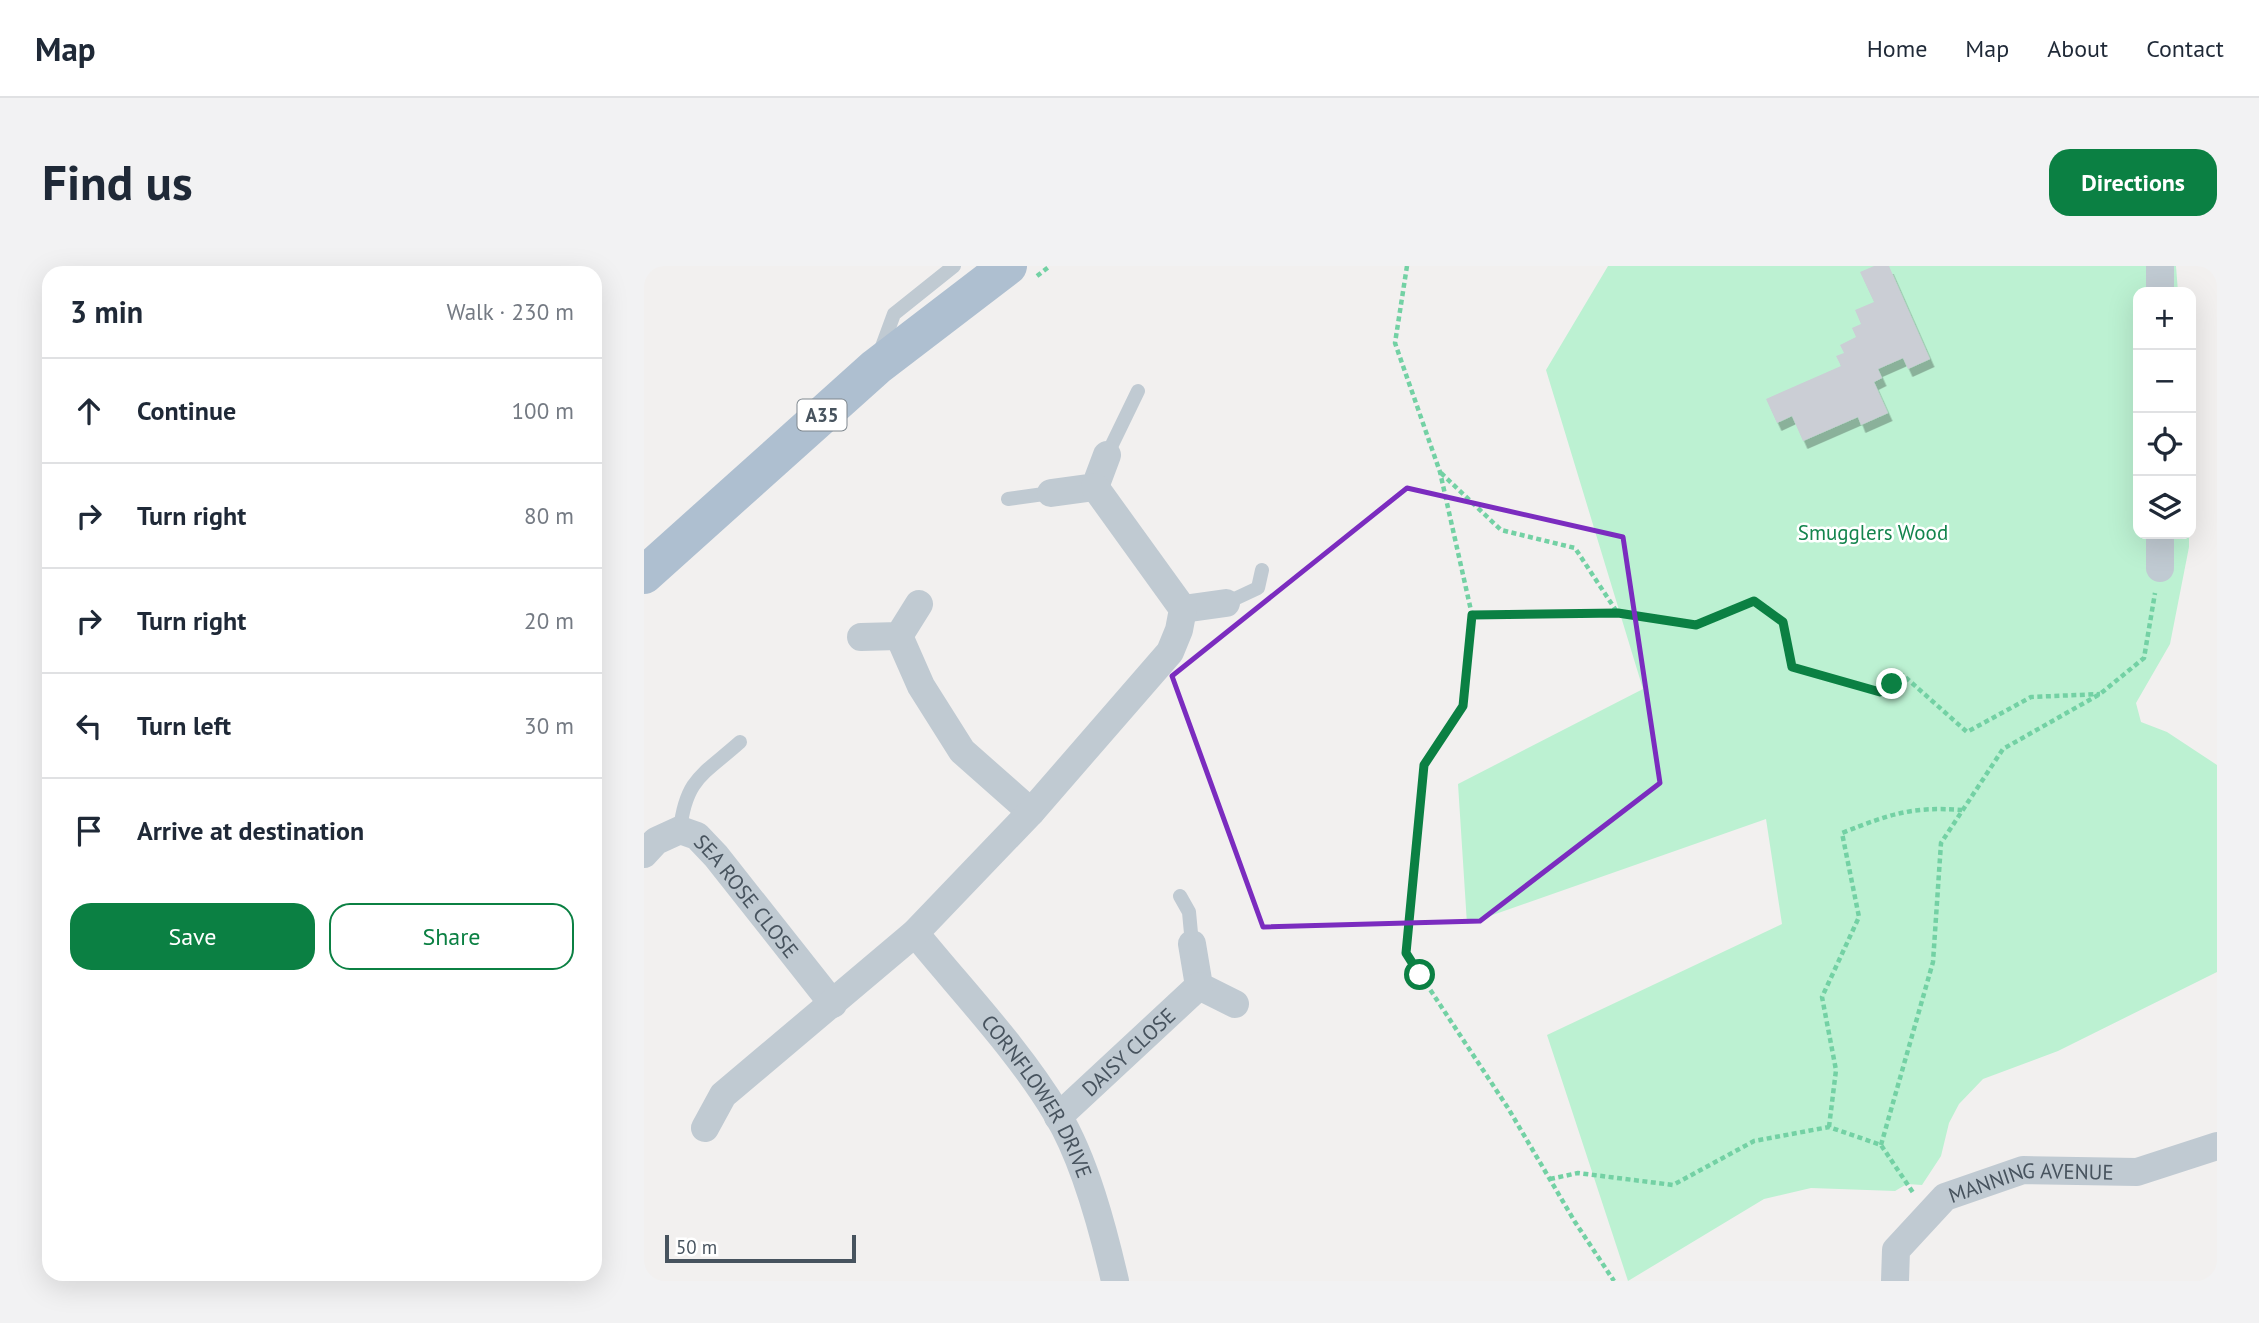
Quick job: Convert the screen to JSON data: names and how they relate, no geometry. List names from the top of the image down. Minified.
{"streets":{"main road":["A35"],"street":["SEA ROSE CLOSE","DAISY CLOSE","CORNFLOWER DRIVE","MANNING AVENUE"]},"crossings":[["DAISY CLOSE","CORNFLOWER DRIVE"]],"parks":["Smugglers Wood"],"scale_bar":"50 m","page":{"header":"Map","nav":["Home","Map","About","Contact"],"buttons":["Directions",["Save","Share"]],"title":"Find us","heading":["3 min","Walk · 230 m"],"map_buttons":["+","−"],"list":[["Continue","100 m"],["Turn right","80 m"],["Turn right","20 m"],["Turn left","30 m"],"Arrive at destination"],"scale":"50 m"}}
